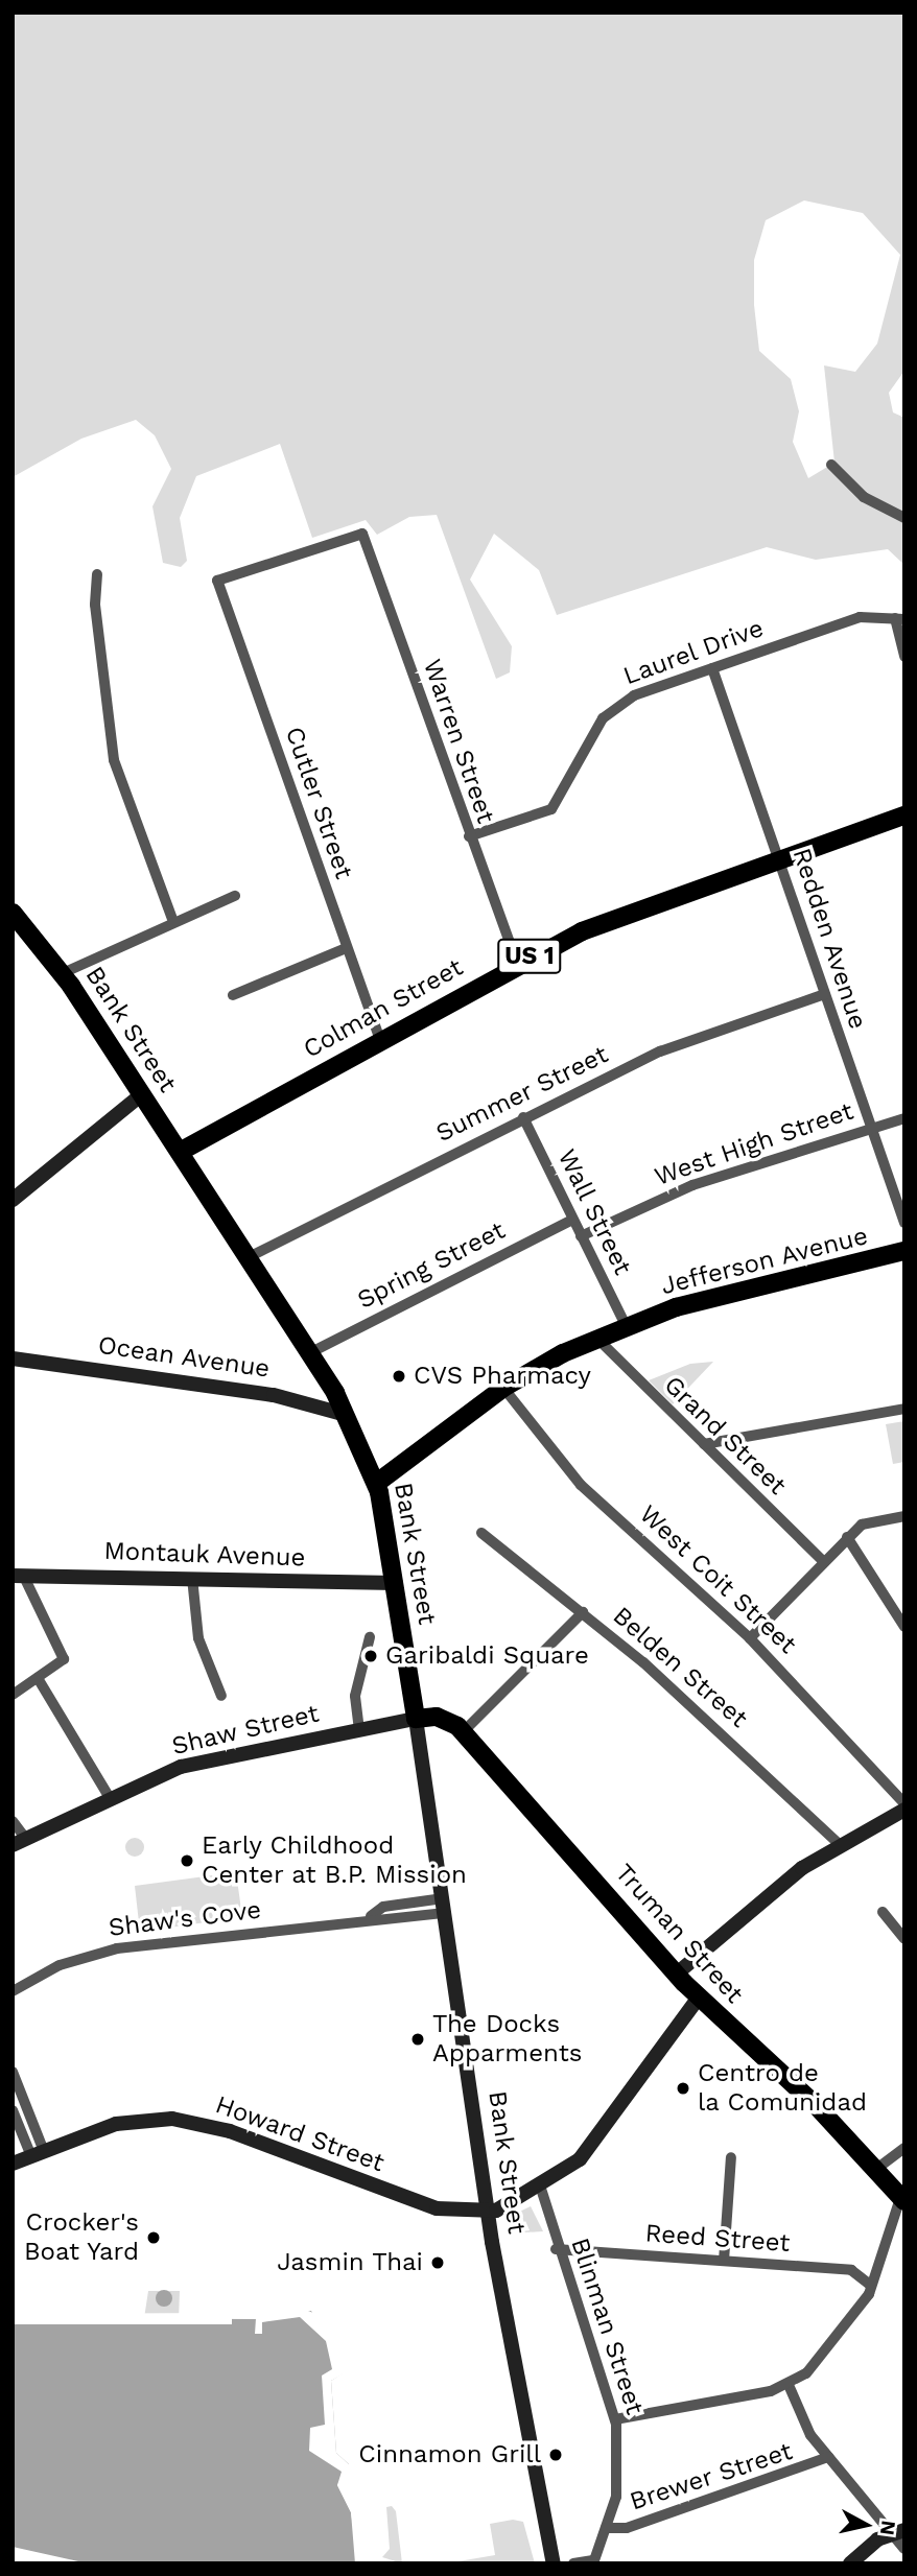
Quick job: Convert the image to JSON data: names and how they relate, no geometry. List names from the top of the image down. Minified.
{"streets":{"main road":["US 1","Colman Street","Bank Street","Jefferson Avenue","Ocean Avenue","Montauk Avenue","Shaw Street","Truman Street","Howard Street"],"street":["Laurel Drive","Warren Street","Cutler Street","Redden Avenue","Summer Street","West High Street","Wall Street","Spring Street","Grand Street","West Coit Street","Belden Street","Shaw's Cove","Reed Street","Blinman Street","Brewer Street"]},"crossings":[["Laurel Drive","Warren Street"],["Laurel Drive","Redden Avenue"],["Warren Street","Cutler Street"],["Warren Street","Colman Street"],["Cutler Street","Colman Street"],["Redden Avenue","Colman Street"],["Redden Avenue","Summer Street"],["Redden Avenue","West High Street"],["Colman Street","Bank Street"],["Bank Street","Summer Street"],["Bank Street","Jefferson Avenue"],["Bank Street","Spring Street"],["Bank Street","Ocean Avenue"],["Bank Street","Montauk Avenue"],["Bank Street","Shaw Street"],["Bank Street","Shaw's Cove"],["Bank Street","Truman Street"],["Bank Street","Howard Street"],["Summer Street","Wall Street"],["West High Street","Wall Street"],["Wall Street","Jefferson Avenue"],["Wall Street","Spring Street"],["Jefferson Avenue","Grand Street"],["Jefferson Avenue","West Coit Street"],["Shaw Street","Truman Street"],["Reed Street","Blinman Street"],["Blinman Street","Brewer Street"]],"places":["CVS Pharmacy","Garibaldi Square","Early Childhood Center at B.P. Mission","The Docks Apparments","Centro de la Comunidad","Crocker's Boat Yard","Jasmin Thai","Cinnamon Grill"],"north":"right"}
